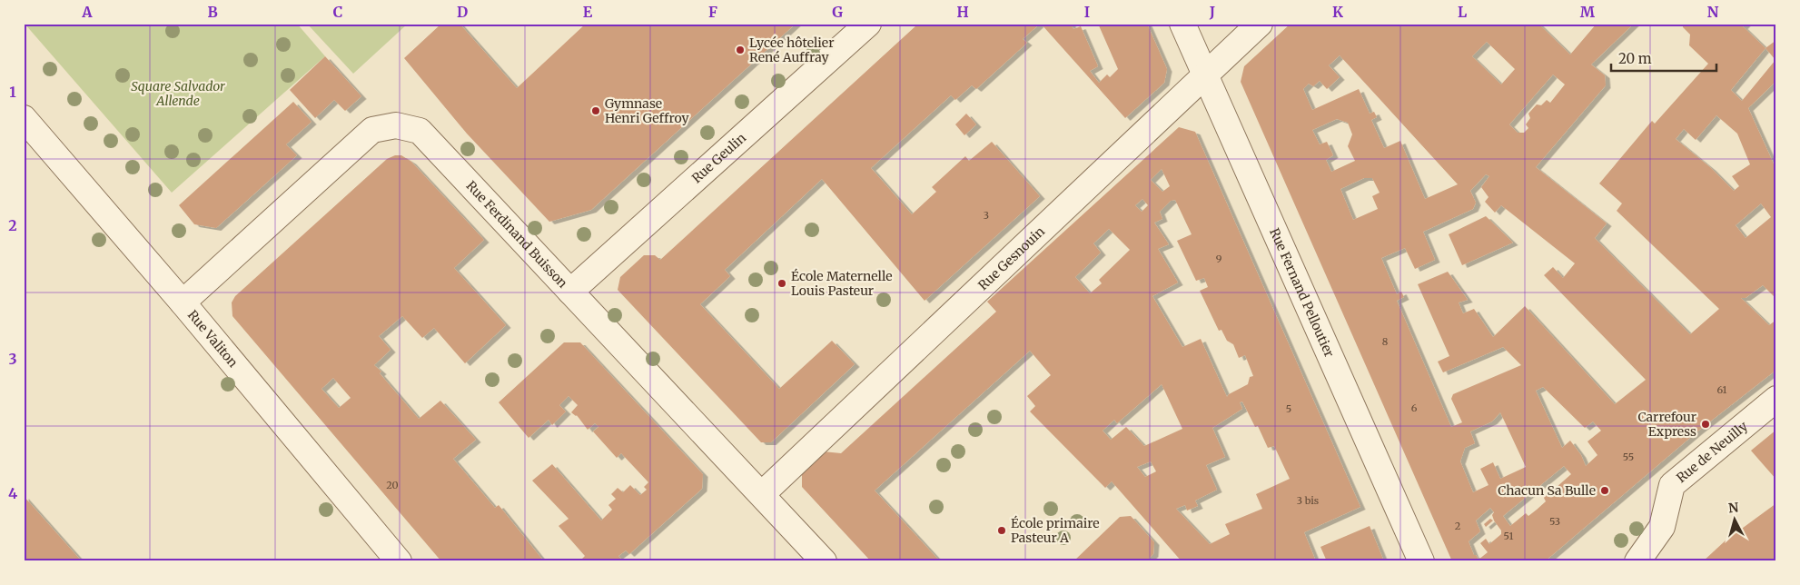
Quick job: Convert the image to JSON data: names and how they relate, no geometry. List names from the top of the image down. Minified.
{"streets":{"street":["Rue Geulin","Rue Ferdinand Buisson","Rue Gesnouin","Rue Fernand Pelloutier","Rue Valiton","Rue de Neuilly"]},"crossings":[["Rue Geulin","Rue Ferdinand Buisson"],["Rue Ferdinand Buisson","Rue Gesnouin"],["Rue Ferdinand Buisson","Rue Valiton"],["Rue Gesnouin","Rue Fernand Pelloutier"]],"parks":["Square Salvador Allende"],"places":["Lycée hôtelier René Auffray","Gymnase Henri Geffroy","École Maternelle Louis Pasteur","Carrefour Express","Chacun Sa Bulle","École primaire Pasteur A"],"house_numbers":["3","9","8","61","6","5","55","20","3 bis","53","2","51"],"scale_bar":"20 m","north":"top","grid":{"columns":["A","B","C","D","E","F","G","H","I","J","K","L","M","N"],"rows":["1","2","3","4"]}}
